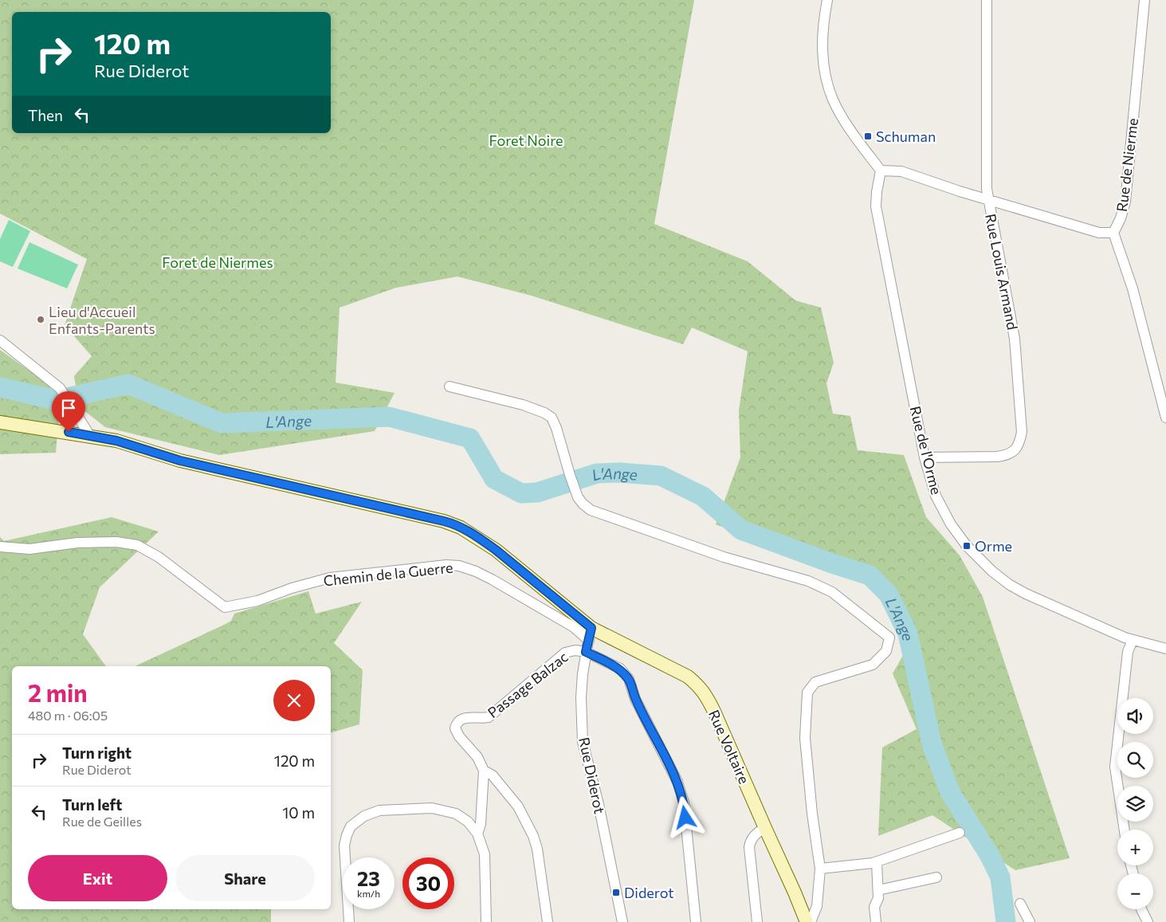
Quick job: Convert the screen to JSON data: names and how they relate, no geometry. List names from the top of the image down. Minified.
{"streets":{"street":["Rue de Nierme","Rue Louis Armand","Rue de l'Orme","Chemin de la Guerre","Passage Balzac","Rue Voltaire","Rue Diderot"]},"crossings":[["Rue Louis Armand","Rue de l'Orme"],["Chemin de la Guerre","Rue Voltaire"],["Chemin de la Guerre","Rue Diderot"],["Passage Balzac","Rue Diderot"],["Rue Voltaire","Rue Diderot"]],"water":["L'Ange"],"parks":["Foret Noire","Foret de Niermes"],"places":{"transit":["Schuman","Orme","Diderot"],"other":["Lieu d'Accueil Enfants-Parents"]},"page":{"turn":["120 m","Rue Diderot"],"then":"Then","heading":["2 min","480 m · 06:05"],"map_buttons":["+","−"],"list":[{"name":"Turn right","note":"Rue Diderot","value":"120 m"},{"name":"Turn left","note":"Rue de Geilles","value":"10 m"}],"buttons":["Exit","Share"],"speed":"23 km/h","limit":"30"}}
